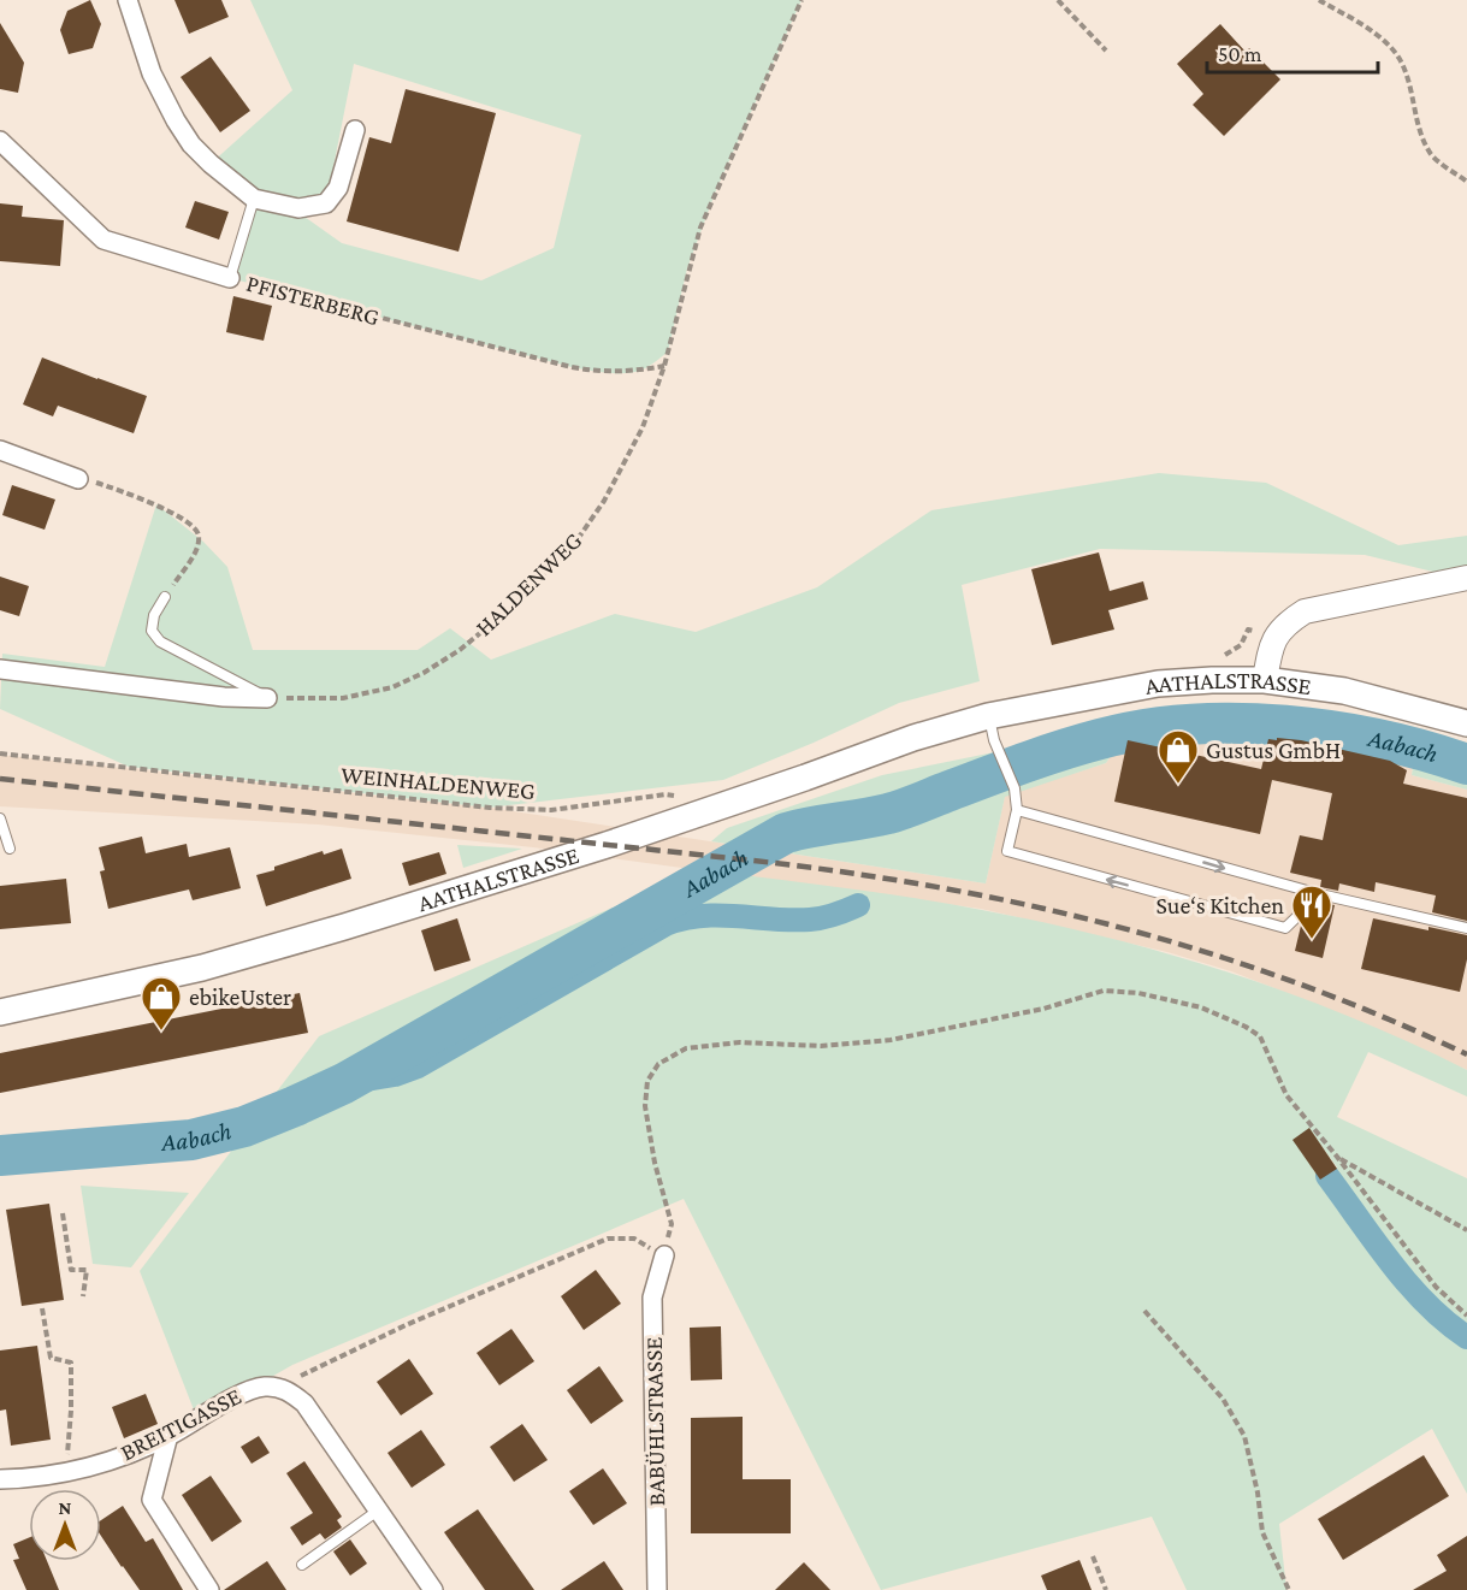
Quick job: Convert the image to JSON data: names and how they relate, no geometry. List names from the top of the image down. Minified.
{"streets":{"main road":["AATHALSTRASSE"],"street":["PFISTERBERG","BABÜHLSTRASSE","BREITIGASSE"],"path":["HALDENWEG","WEINHALDENWEG"]},"crossings":[["PFISTERBERG","HALDENWEG"]],"water":["Aabach"],"places":{"shop":["Gustus GmbH","ebikeUster"],"restaurant":["Sue‘s Kitchen"]},"scale_bar":"50 m","north":"top"}
